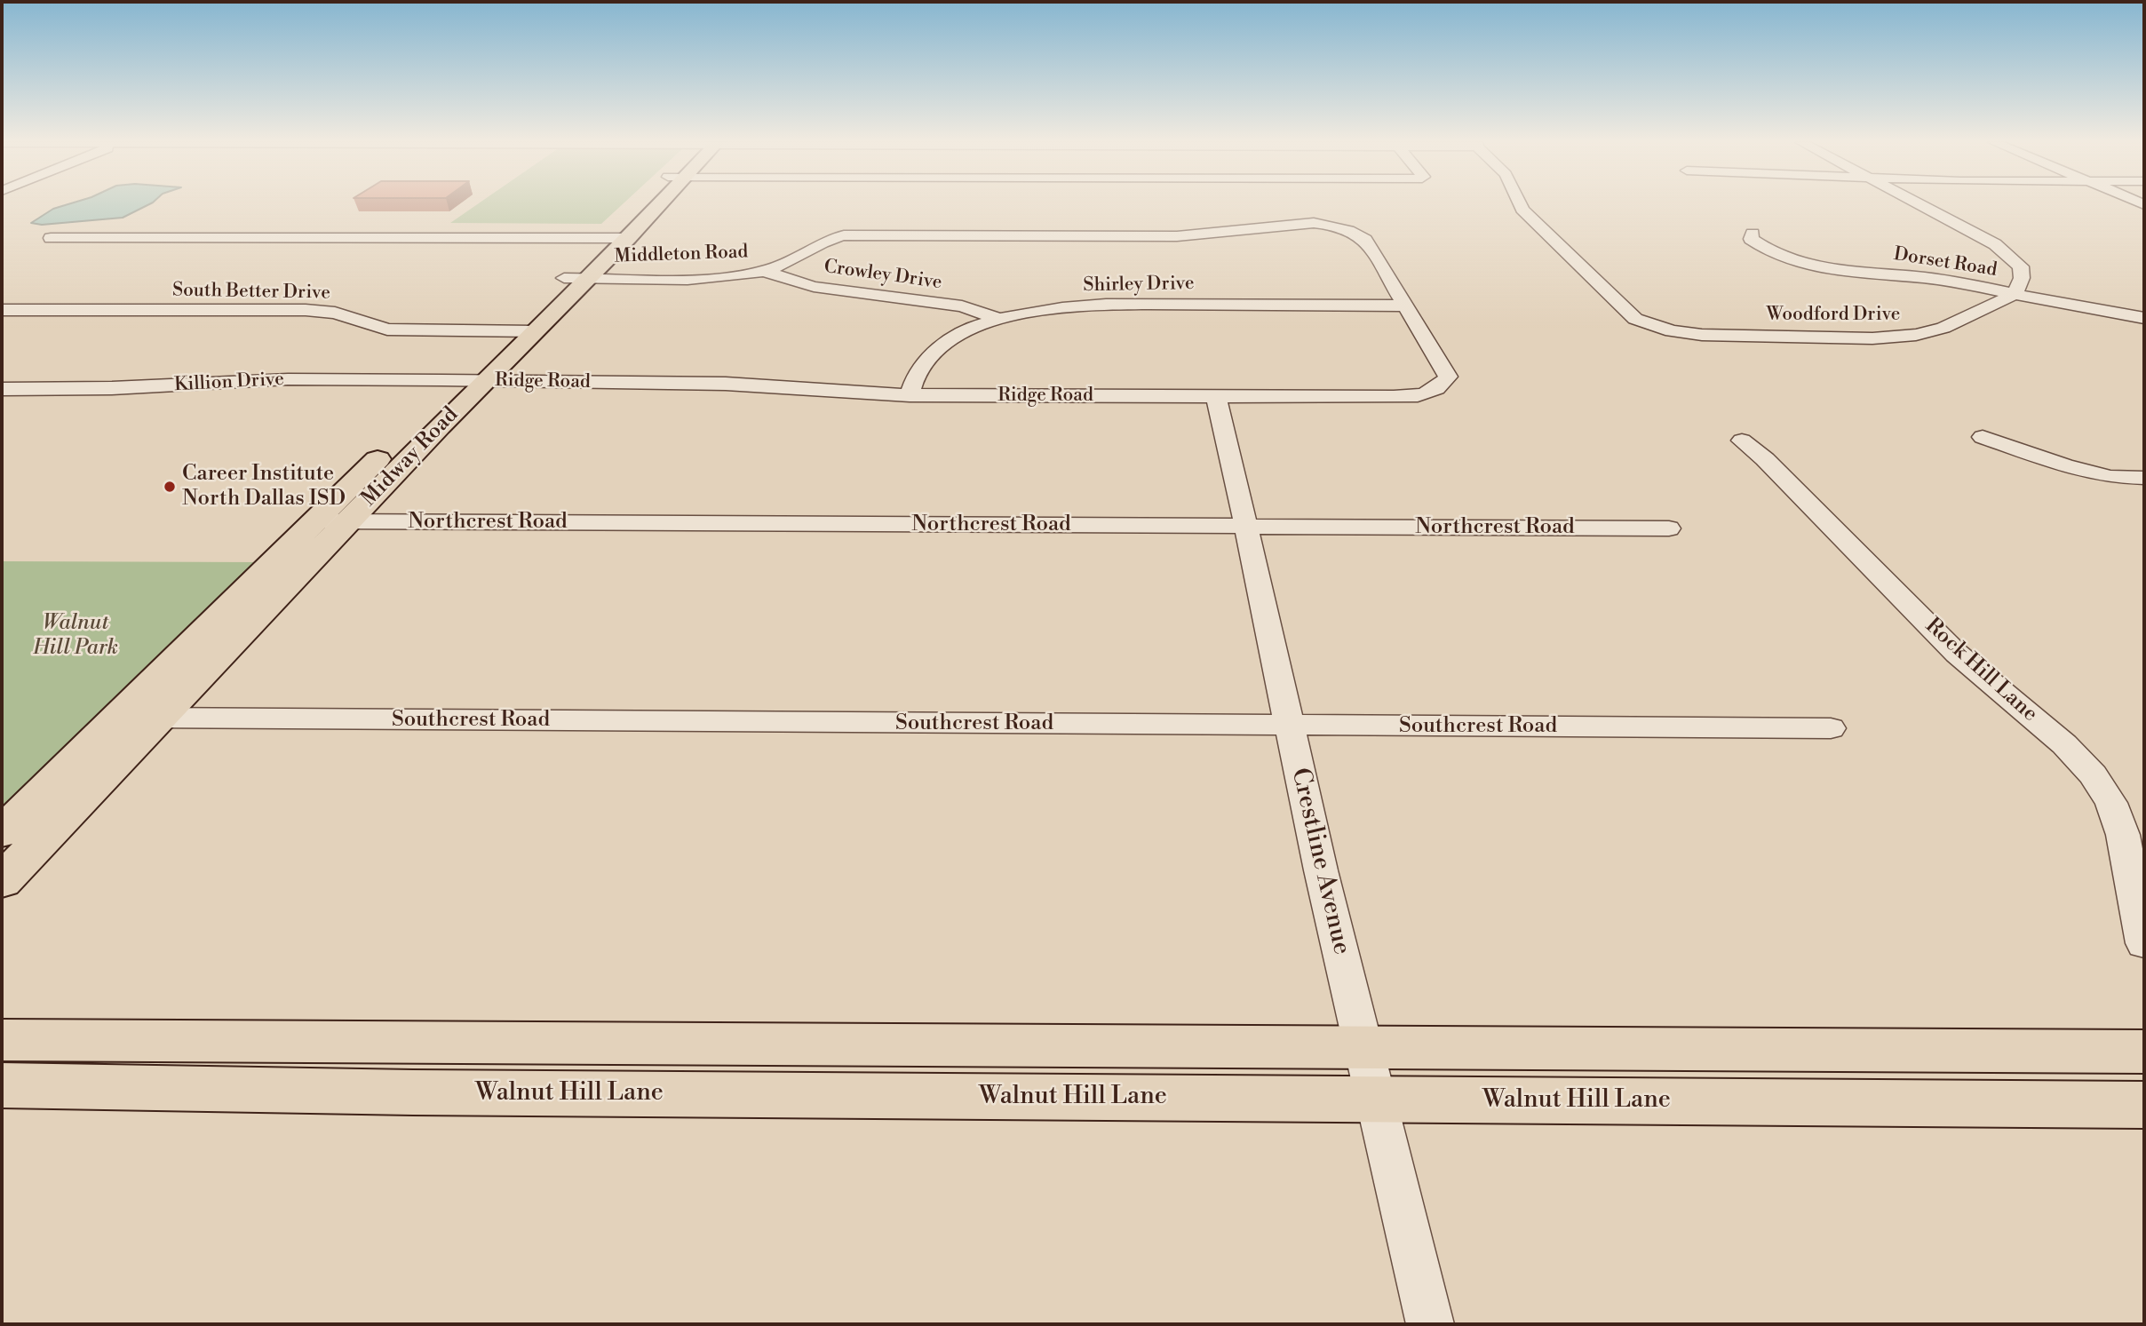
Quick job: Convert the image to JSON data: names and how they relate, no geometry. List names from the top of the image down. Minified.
{"streets":{"main road":["Midway Road","Walnut Hill Lane"],"street":["Middleton Road","Dorset Road","Crowley Drive","Shirley Drive","South Better Drive","Woodford Drive","Ridge Road","Killion Drive","Northcrest Road","Rock Hill Lane","Southcrest Road","Crestline Avenue"]},"crossings":[["Middleton Road","Crowley Drive"],["Middleton Road","Ridge Road"],["Middleton Road","Midway Road"],["Dorset Road","Woodford Drive"],["Crowley Drive","Shirley Drive"],["Shirley Drive","Ridge Road"],["South Better Drive","Midway Road"],["Ridge Road","Killion Drive"],["Ridge Road","Midway Road"],["Ridge Road","Crestline Avenue"],["Killion Drive","Midway Road"],["Midway Road","Northcrest Road"],["Midway Road","Southcrest Road"],["Northcrest Road","Crestline Avenue"],["Southcrest Road","Crestline Avenue"],["Crestline Avenue","Walnut Hill Lane"]],"parks":["Walnut Hill Park"],"places":["Career Institute North Dallas ISD"]}
